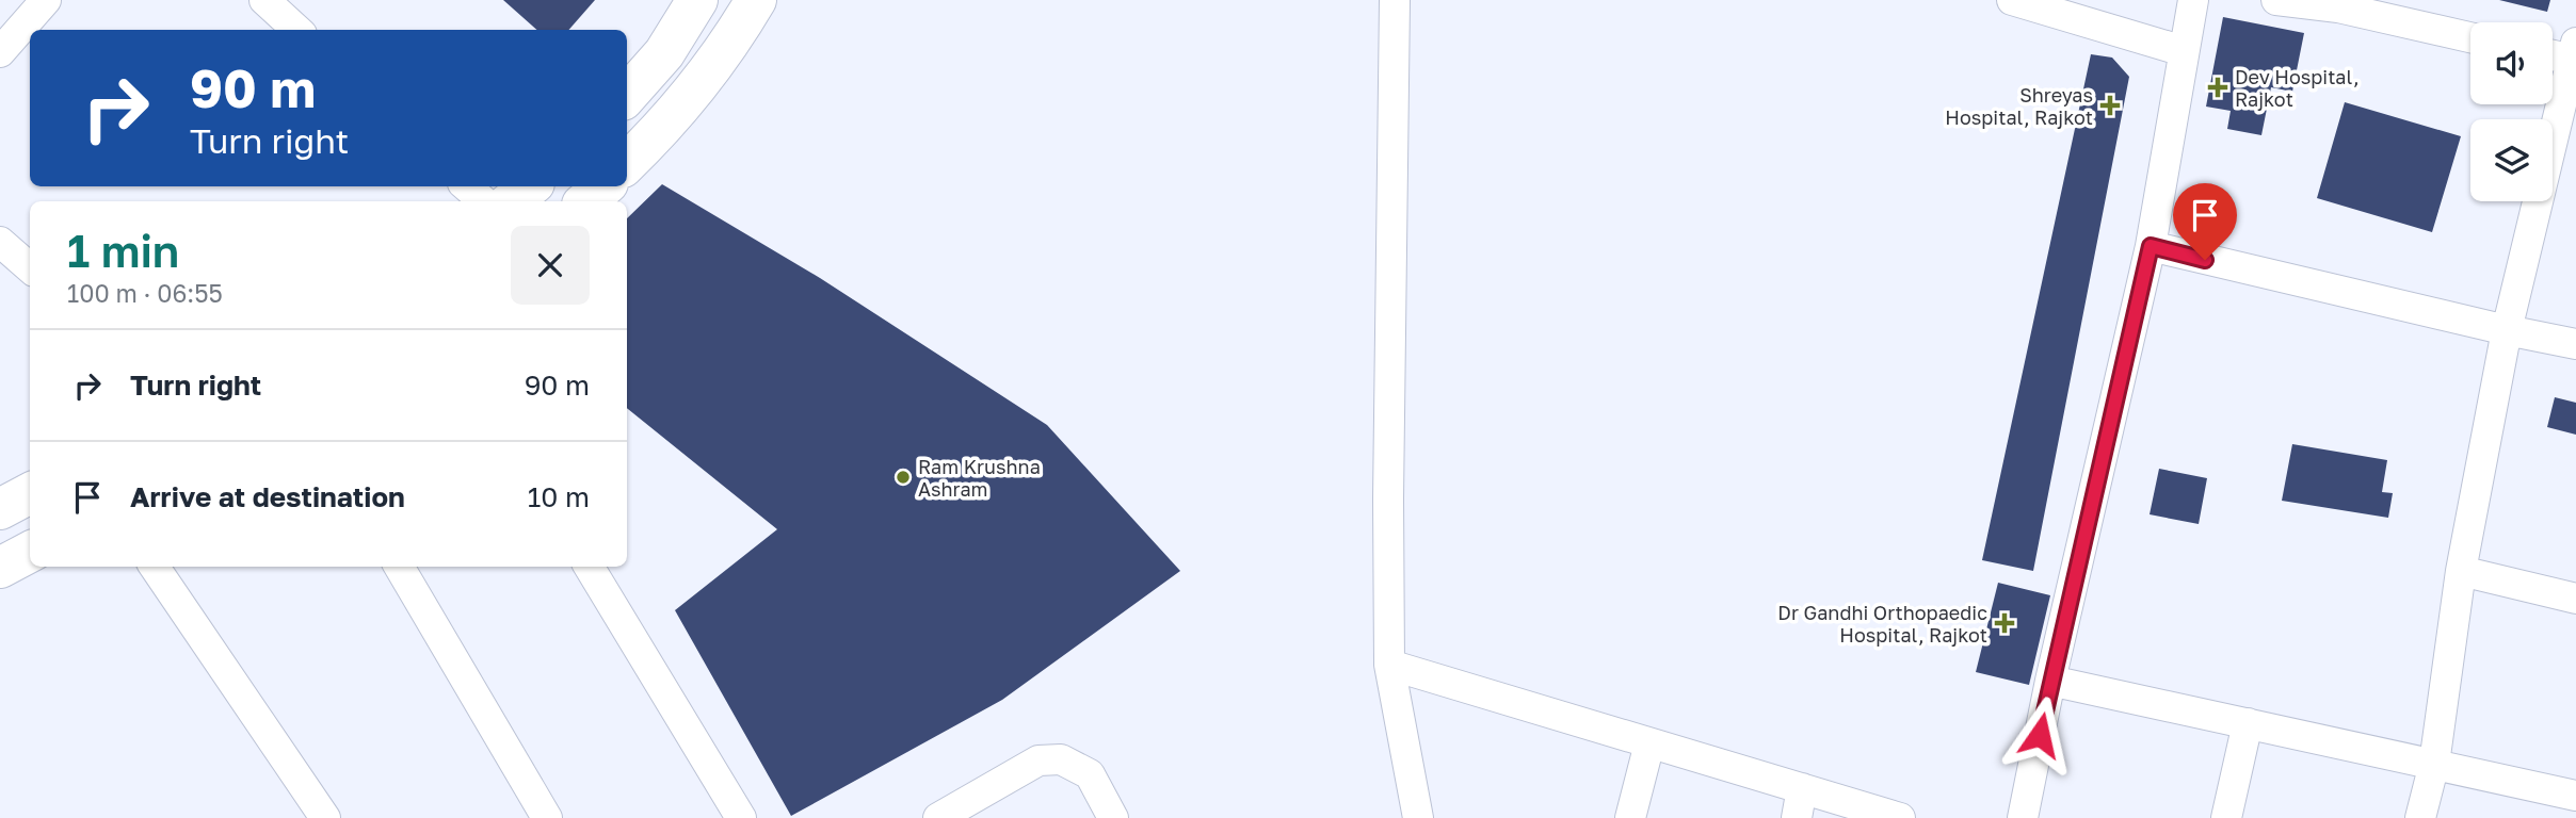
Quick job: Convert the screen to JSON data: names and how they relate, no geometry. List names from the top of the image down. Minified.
{"places":{"health":["Dev Hospital, Rajkot","Shreyas Hospital, Rajkot","Dr Gandhi Orthopaedic Hospital, Rajkot"],"other":["Ram Krushna Ashram"]},"page":{"turn":["90 m","Turn right"],"heading":["1 min","100 m · 06:55"],"list":[{"name":"Turn right","value":"90 m"},{"name":"Arrive at destination","value":"10 m"}]}}
